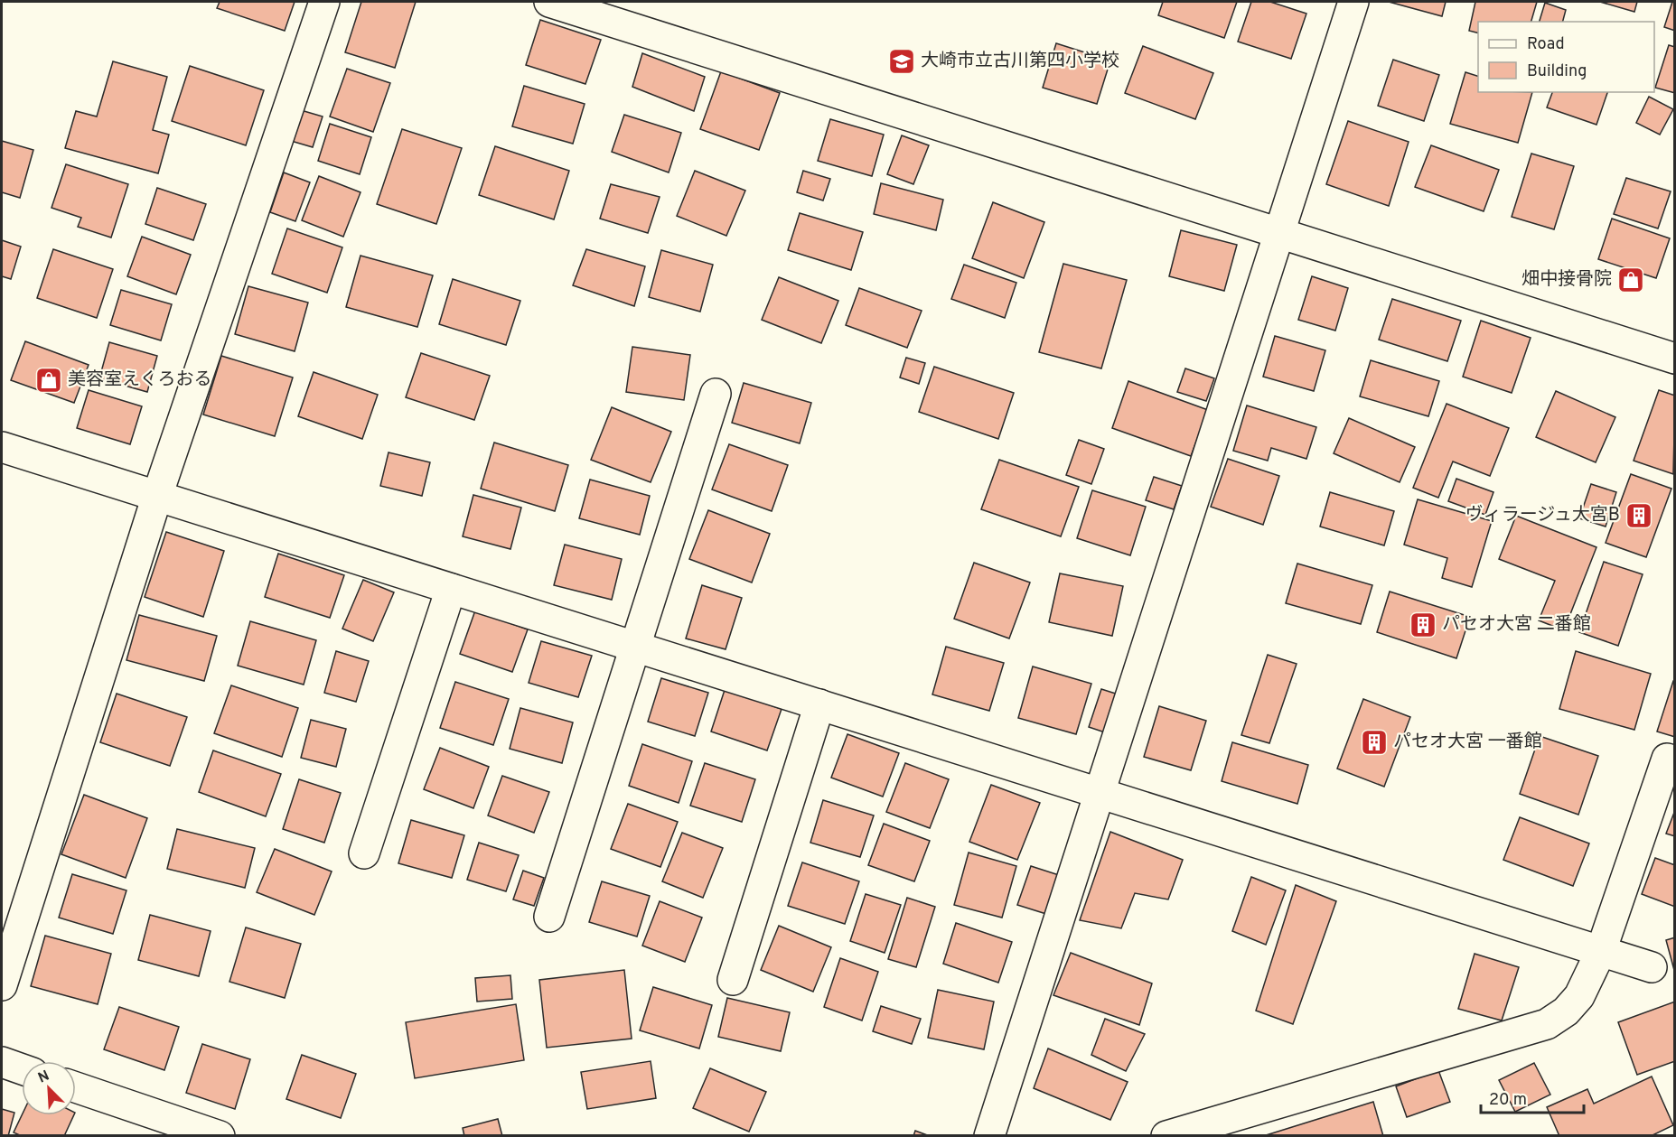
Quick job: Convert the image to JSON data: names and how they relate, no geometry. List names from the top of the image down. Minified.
{"places":{"school or university":["大崎市立古川第四小学校"],"shop":["畑中接骨院","美容室えくろおる"],"building":["ヴィラージュ大宮B","パセオ大宮 二番館","パセオ大宮 一番館"]},"legend":["Road","Building"],"scale_bar":"20 m","north":"top left"}
